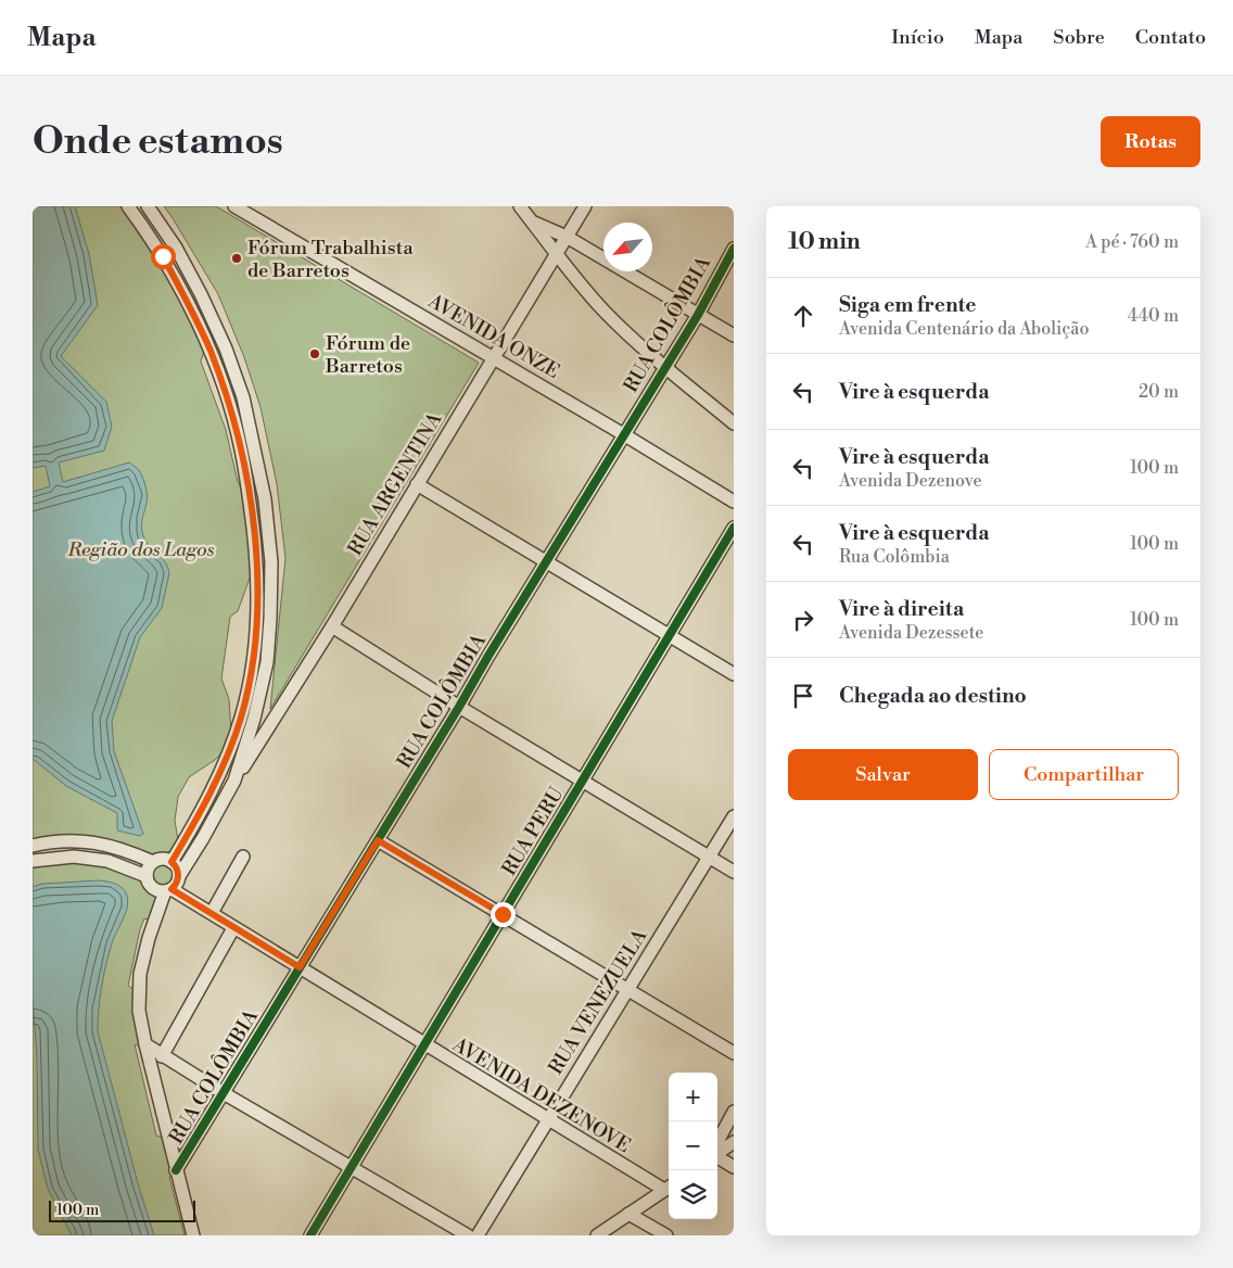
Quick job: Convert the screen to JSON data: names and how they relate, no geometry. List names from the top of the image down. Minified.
{"streets":{"street":["RUA COLÔMBIA","AVENIDA ONZE","RUA ARGENTINA","RUA PERU","RUA VENEZUELA","AVENIDA DEZENOVE"]},"crossings":[["RUA COLÔMBIA","AVENIDA ONZE"],["RUA COLÔMBIA","AVENIDA DEZENOVE"],["AVENIDA ONZE","RUA ARGENTINA"],["RUA PERU","AVENIDA DEZENOVE"],["RUA VENEZUELA","AVENIDA DEZENOVE"]],"parks":["Região dos Lagos"],"places":["Fórum Trabalhista de Barretos","Fórum de Barretos"],"scale_bar":"100 m","north":"bottom left","page":{"header":"Mapa","nav":["Início","Mapa","Sobre","Contato"],"buttons":["Rotas",["Salvar","Compartilhar"]],"title":"Onde estamos","heading":["10 min","A pé · 760 m"],"list":[["Siga em frente","Avenida Centenário da Abolição","440 m"],["Vire à esquerda","20 m"],["Vire à esquerda","Avenida Dezenove","100 m"],["Vire à esquerda","Rua Colômbia","100 m"],["Vire à direita","Avenida Dezessete","100 m"],"Chegada ao destino"],"map_buttons":["+","−"],"scale":"100 m"}}
